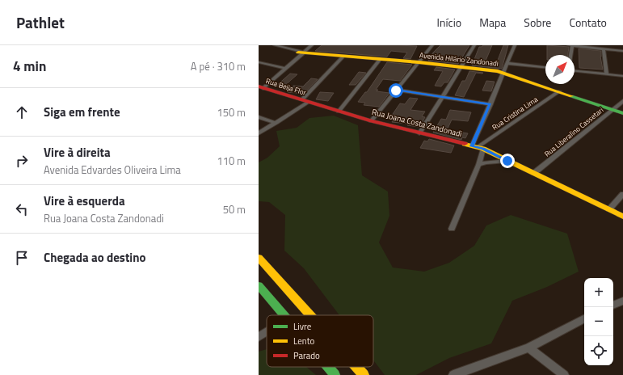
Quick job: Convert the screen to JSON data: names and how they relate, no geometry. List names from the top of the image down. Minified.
{"streets":{"street":["Avenida Hilário Zandonadi","Rua Beija Flor","Rua Cristina Lima","Rua Joana Costa Zandonadi","Rua Liberalino Cassetari"]},"crossings":[["Avenida Hilário Zandonadi","Rua Cristina Lima"],["Avenida Hilário Zandonadi","Rua Liberalino Cassetari"],["Rua Beija Flor","Rua Joana Costa Zandonadi"],["Rua Cristina Lima","Rua Joana Costa Zandonadi"],["Rua Joana Costa Zandonadi","Rua Liberalino Cassetari"]],"legend":["Livre","Lento","Parado"],"north":"top right","page":{"header":"Pathlet","nav":["Início","Mapa","Sobre","Contato"],"heading":["4 min","A pé · 310 m"],"list":[["Siga em frente","150 m"],["Vire à direita","Avenida Edvardes Oliveira Lima","110 m"],["Vire à esquerda","Rua Joana Costa Zandonadi","50 m"],"Chegada ao destino"],"map_buttons":["+","−"]}}
